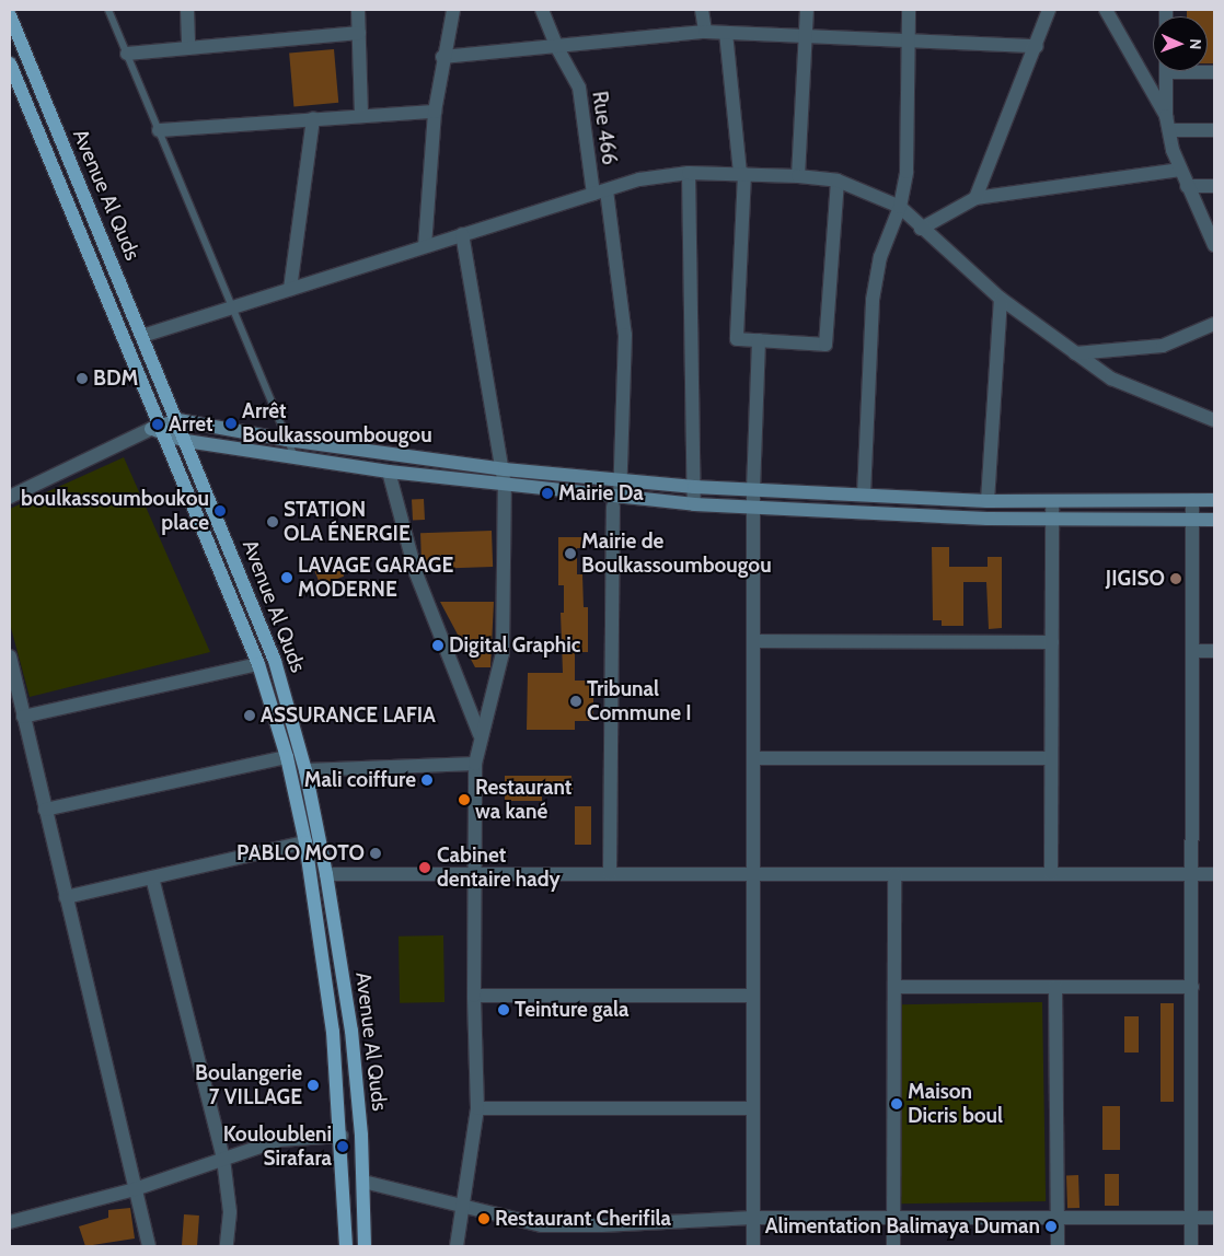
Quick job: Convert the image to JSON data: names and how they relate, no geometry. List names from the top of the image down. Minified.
{"streets":{"main road":["Avenue Al Quds"],"street":["Rue 466"]},"places":["BDM","Arrêt Boulkassoumbougou","Arret","Mairie Da","boulkassoumboukou place","STATION OLA ÉNERGIE","Mairie de Boulkassoumbougou","LAVAGE GARAGE MODERNE","JIGISO","Digital Graphic","Tribunal Commune I","ASSURANCE LAFIA","Mali coiffure","Restaurant wa kané","PABLO MOTO","Cabinet dentaire hady","Teinture gala","Boulangerie 7 VILLAGE","Maison Dicris boul","Kouloubleni Sirafara","Restaurant Cherifila","Alimentation Balimaya Duman"],"north":"right"}
